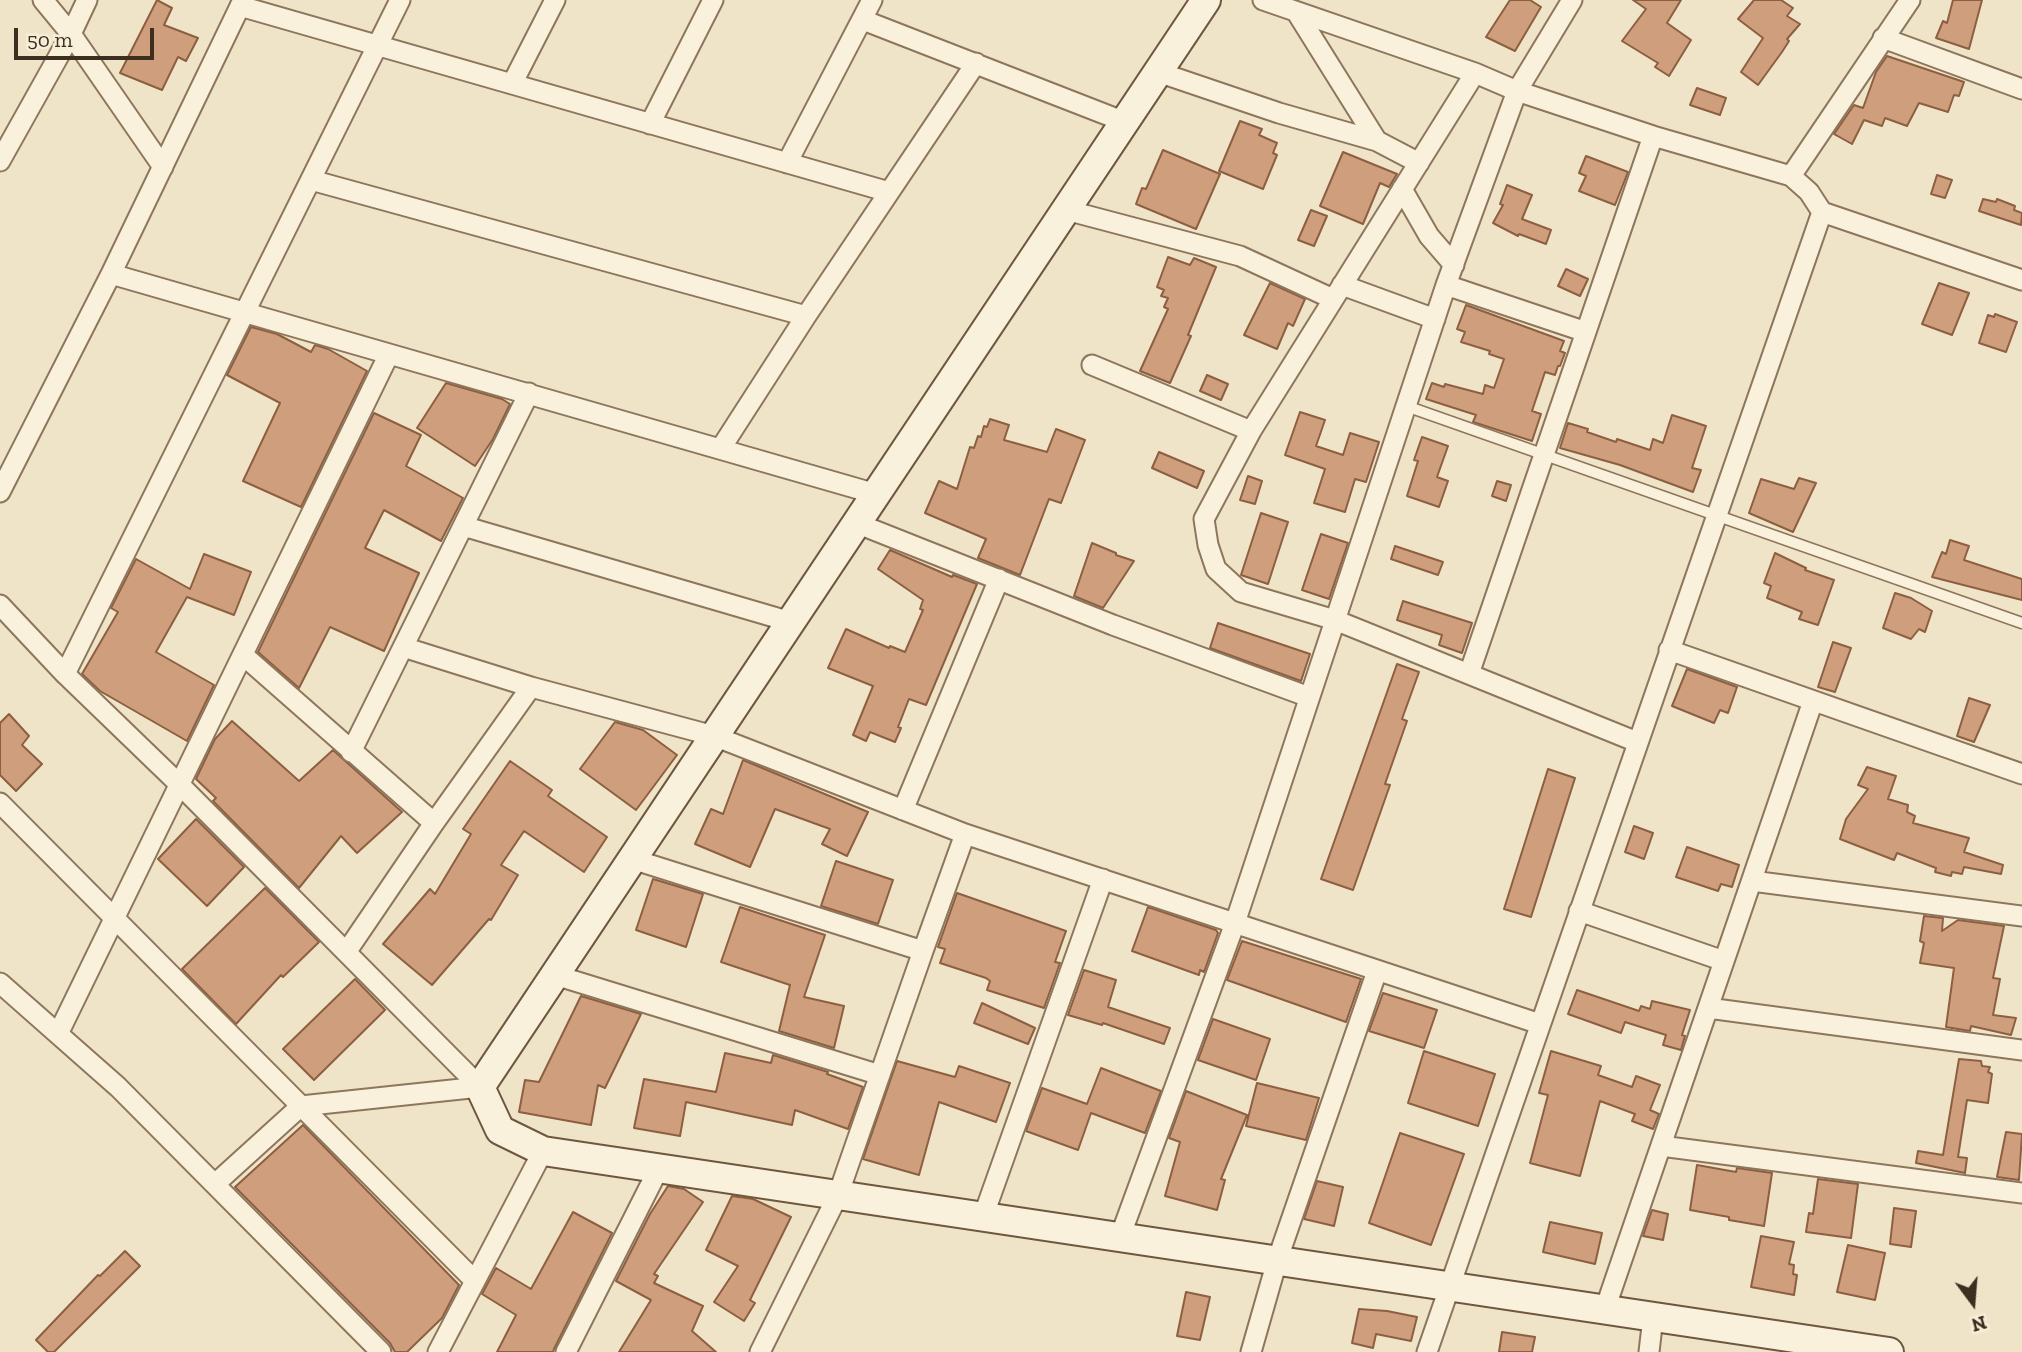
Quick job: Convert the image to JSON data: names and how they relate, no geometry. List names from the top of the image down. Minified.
{"scale_bar":"50 m","north":"bottom"}
